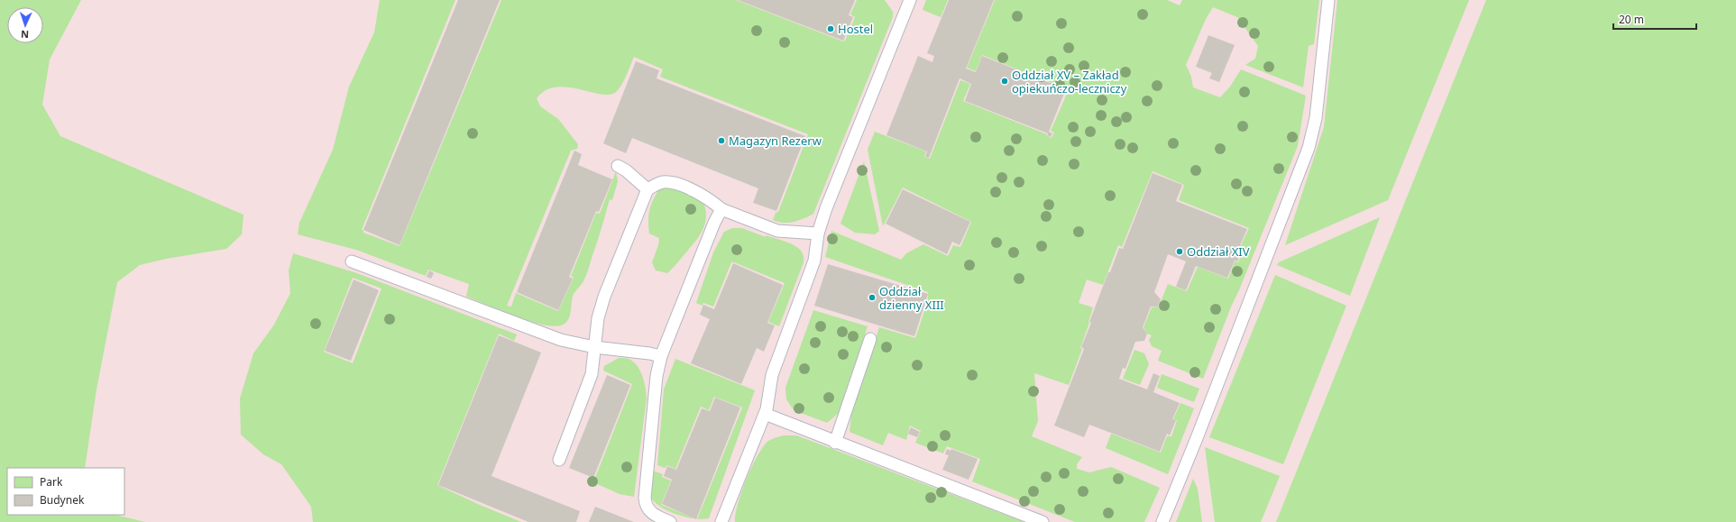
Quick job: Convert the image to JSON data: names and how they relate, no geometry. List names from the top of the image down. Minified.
{"places":["Hostel","Oddział XV – Zakład opiekuńczo-leczniczy","Magazyn Rezerw","Oddział XIV","Oddział dzienny XIII"],"legend":["Park","Budynek"],"scale_bar":"20 m","north":"bottom"}
